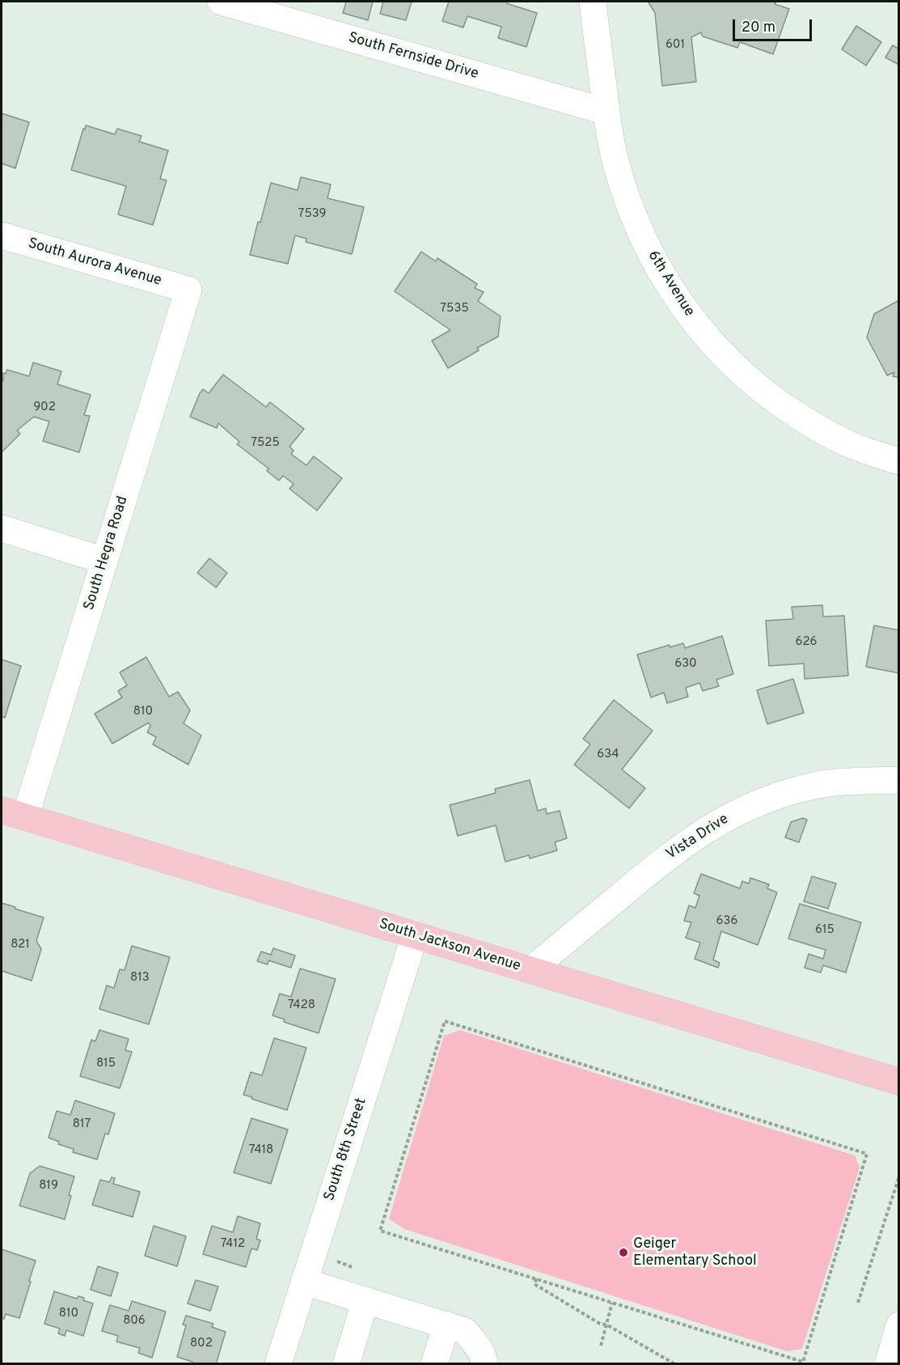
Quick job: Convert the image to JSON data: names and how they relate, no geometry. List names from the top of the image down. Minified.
{"streets":{"main road":["South Jackson Avenue"],"street":["South Fernside Drive","South Aurora Avenue","6th Avenue","South Hegra Road","Vista Drive","South 8th Street"]},"crossings":[["South Fernside Drive","6th Avenue"],["South Aurora Avenue","South Hegra Road"],["South Hegra Road","South Jackson Avenue"],["Vista Drive","South Jackson Avenue"],["South Jackson Avenue","South 8th Street"]],"places":["Geiger Elementary School"],"house_numbers":["601","7539","7535","902","7525","626","630","810","634","636","615","821","813","7428","815","817","7418","819","7412","810","806","802"],"scale_bar":"20 m"}
